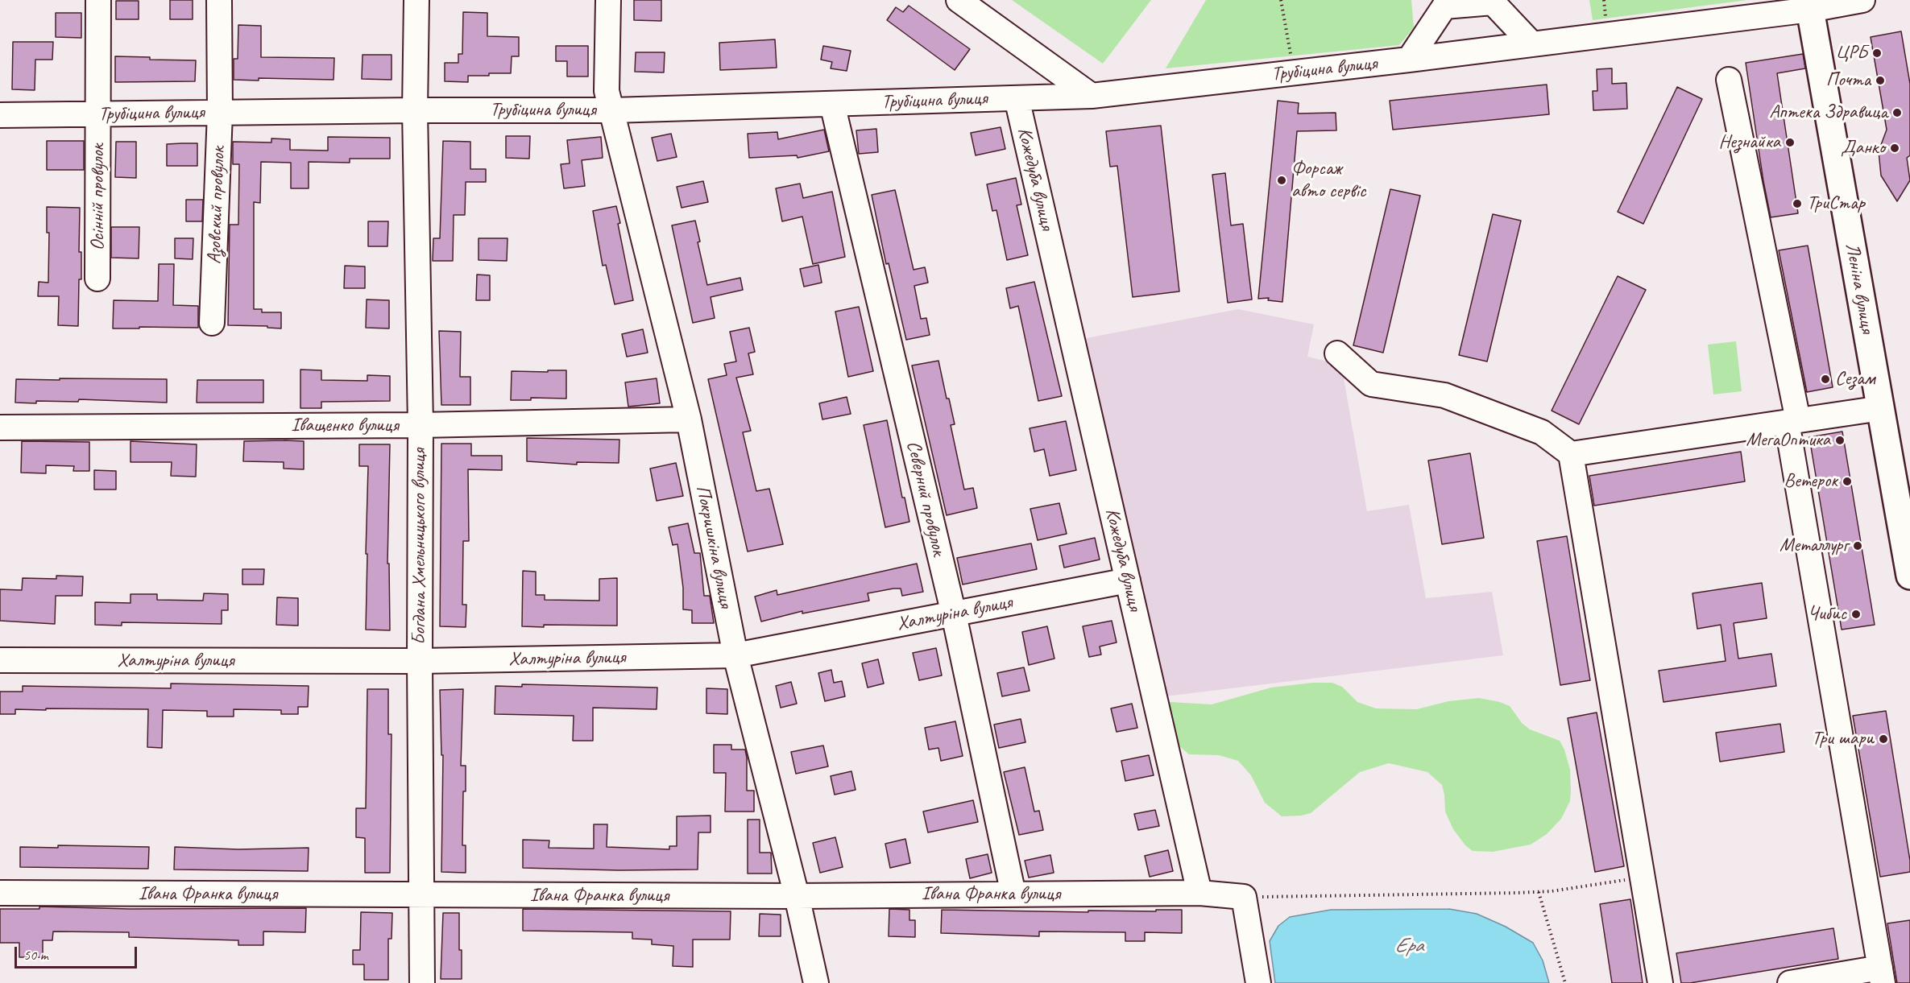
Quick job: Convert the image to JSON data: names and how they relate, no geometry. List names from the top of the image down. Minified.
{"streets":{"main road":["Леніна вулиця"],"street":["Трубіцина вулиця","Кожедуба вулиця","Осінній провулок","Азовский провулок","Іващенко вулиця","Северний провулок","Богдана Хмельницького вулиця","Покришкіна вулиця","Халтуріна вулиця","Івана Франка вулиця"]},"crossings":[["Трубіцина вулиця","Кожедуба вулиця"],["Трубіцина вулиця","Осінній провулок"],["Трубіцина вулиця","Азовский провулок"],["Трубіцина вулиця","Леніна вулиця"],["Трубіцина вулиця","Северний провулок"],["Трубіцина вулиця","Богдана Хмельницького вулиця"],["Трубіцина вулиця","Покришкіна вулиця"],["Кожедуба вулиця","Халтуріна вулиця"],["Кожедуба вулиця","Івана Франка вулиця"],["Іващенко вулиця","Богдана Хмельницького вулиця"],["Іващенко вулиця","Покришкіна вулиця"],["Северний провулок","Халтуріна вулиця"],["Северний провулок","Івана Франка вулиця"],["Богдана Хмельницького вулиця","Халтуріна вулиця"],["Богдана Хмельницького вулиця","Івана Франка вулиця"],["Покришкіна вулиця","Халтуріна вулиця"],["Покришкіна вулиця","Івана Франка вулиця"]],"water":["Ера"],"places":["ЦРБ","Почта","Аптека Здравица","Незнайка","Данко","Форсаж авто сервіс","ТриСтар","Сезам","МегаОптика","Ветерок","Металлург","Чибис","Три шари"],"scale_bar":"50 m"}
